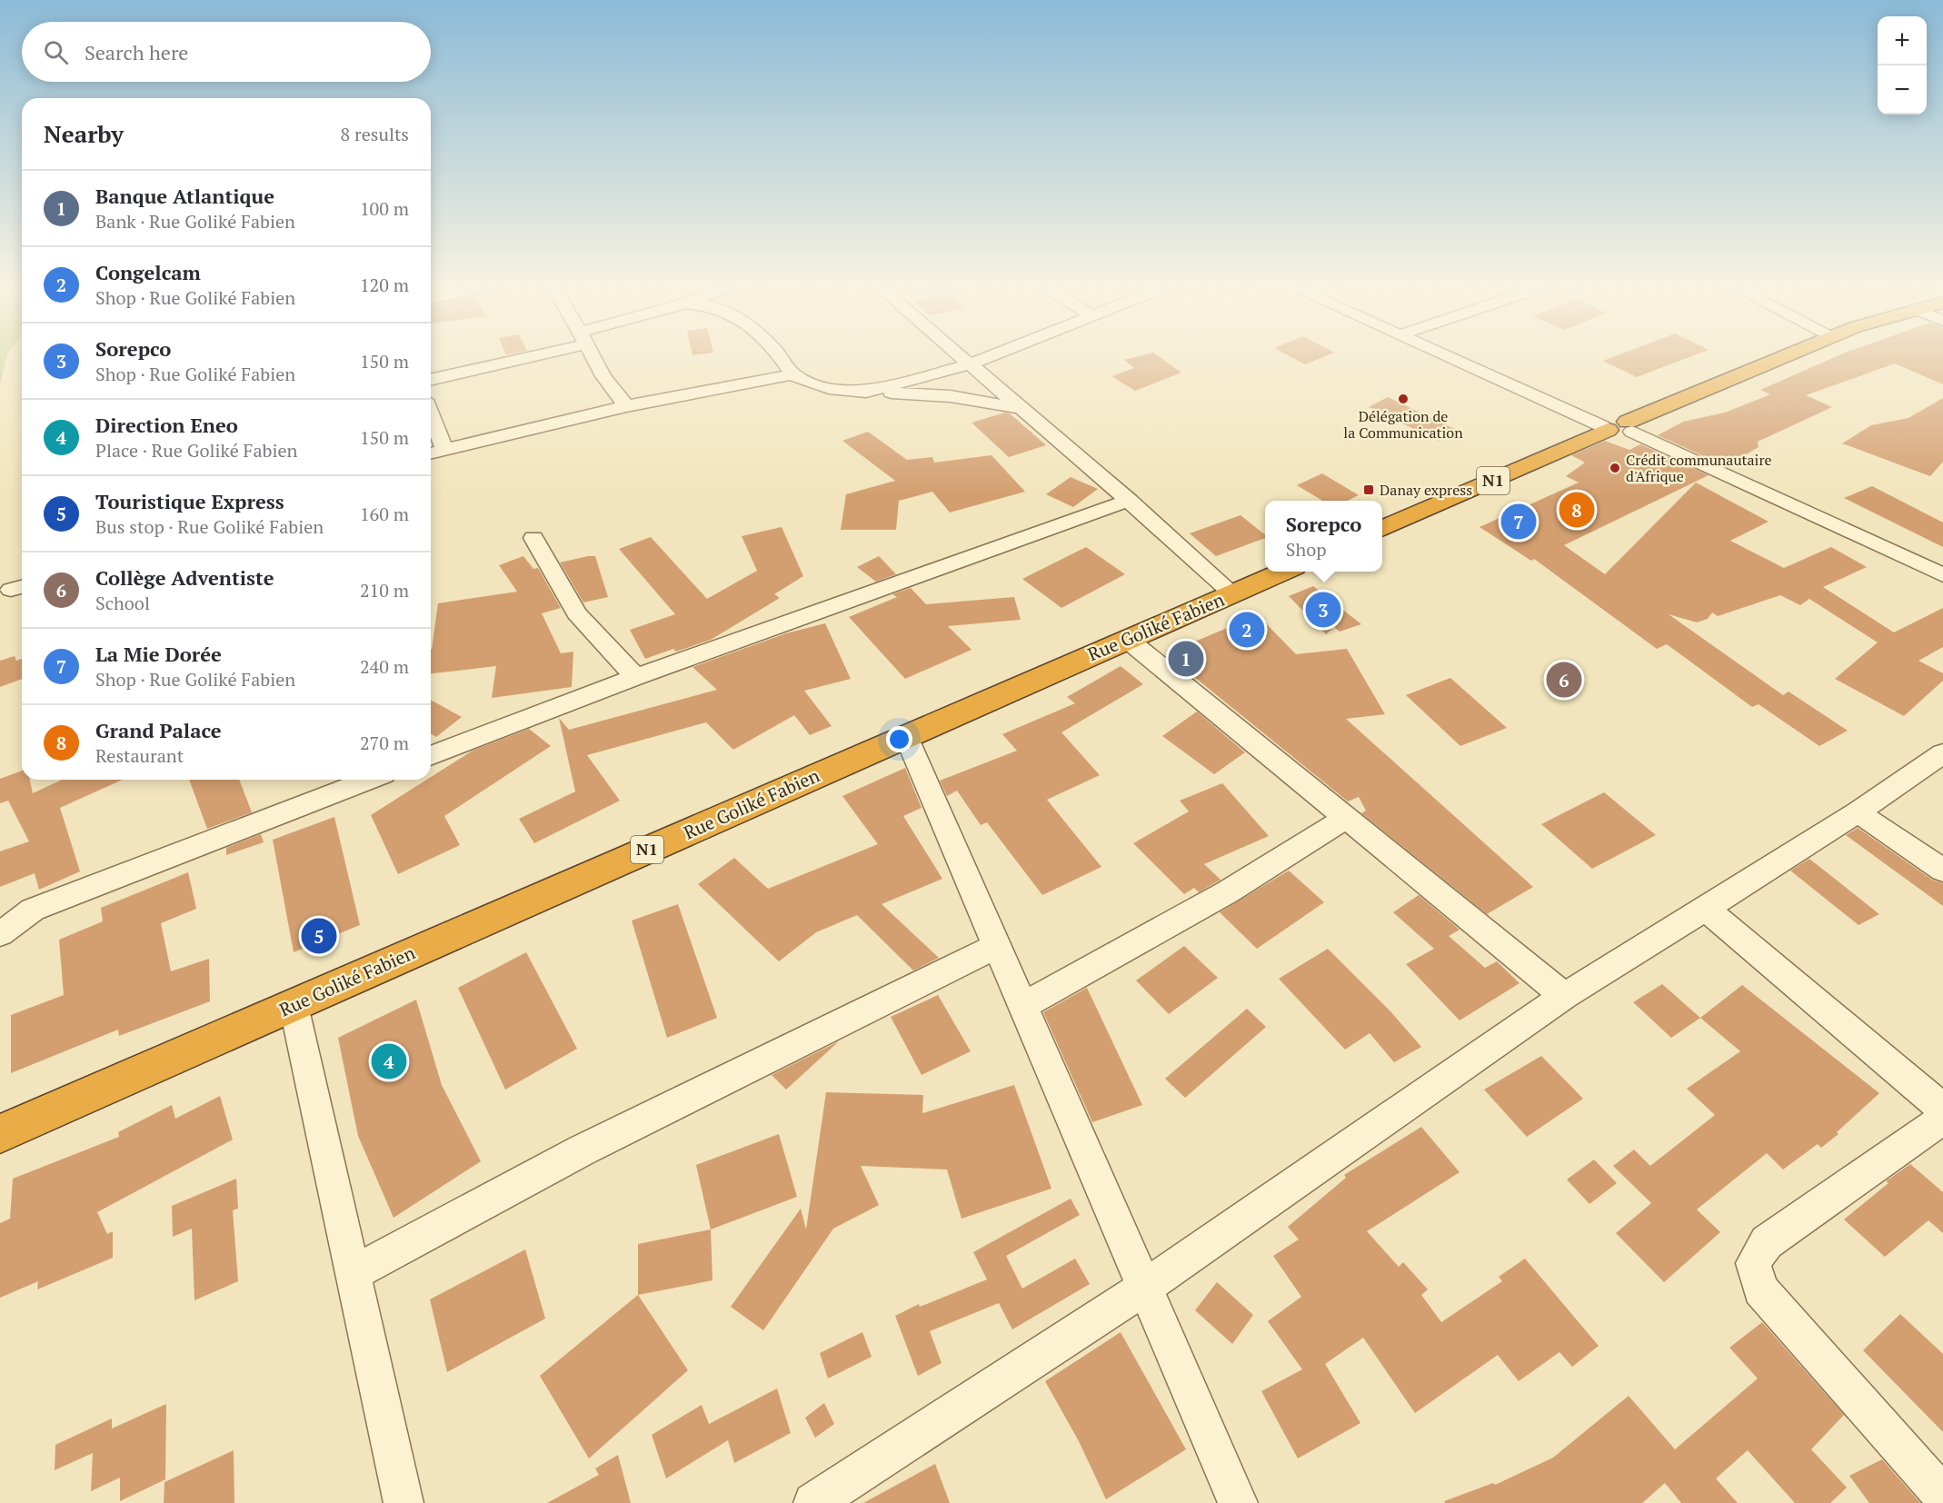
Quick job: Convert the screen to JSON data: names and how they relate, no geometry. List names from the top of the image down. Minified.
{"streets":{"highway":["N1","Rue Goliké Fabien"]},"places":{"other":["Délégation de la Communication","Crédit communautaire d'Afrique"],"transit":["Danay express"]},"page":{"map_buttons":["+","−"],"search":"Search here","heading":["Nearby","8 results"],"list":[{"mark":"1","name":"Banque Atlantique","note":"Bank · Rue Goliké Fabien","value":"100 m"},{"mark":"2","name":"Congelcam","note":"Shop · Rue Goliké Fabien","value":"120 m"},{"mark":"3","name":"Sorepco","note":"Shop · Rue Goliké Fabien","value":"150 m"},{"mark":"4","name":"Direction Eneo","note":"Place · Rue Goliké Fabien","value":"150 m"},{"mark":"5","name":"Touristique Express","note":"Bus stop · Rue Goliké Fabien","value":"160 m"},{"mark":"6","name":"Collège Adventiste","note":"School","value":"210 m"},{"mark":"7","name":"La Mie Dorée","note":"Shop · Rue Goliké Fabien","value":"240 m"},{"mark":"8","name":"Grand Palace","note":"Restaurant","value":"270 m"}],"pins":["8","7","3","2","1","6","5","4"],"popup":["Sorepco","Shop"]}}
